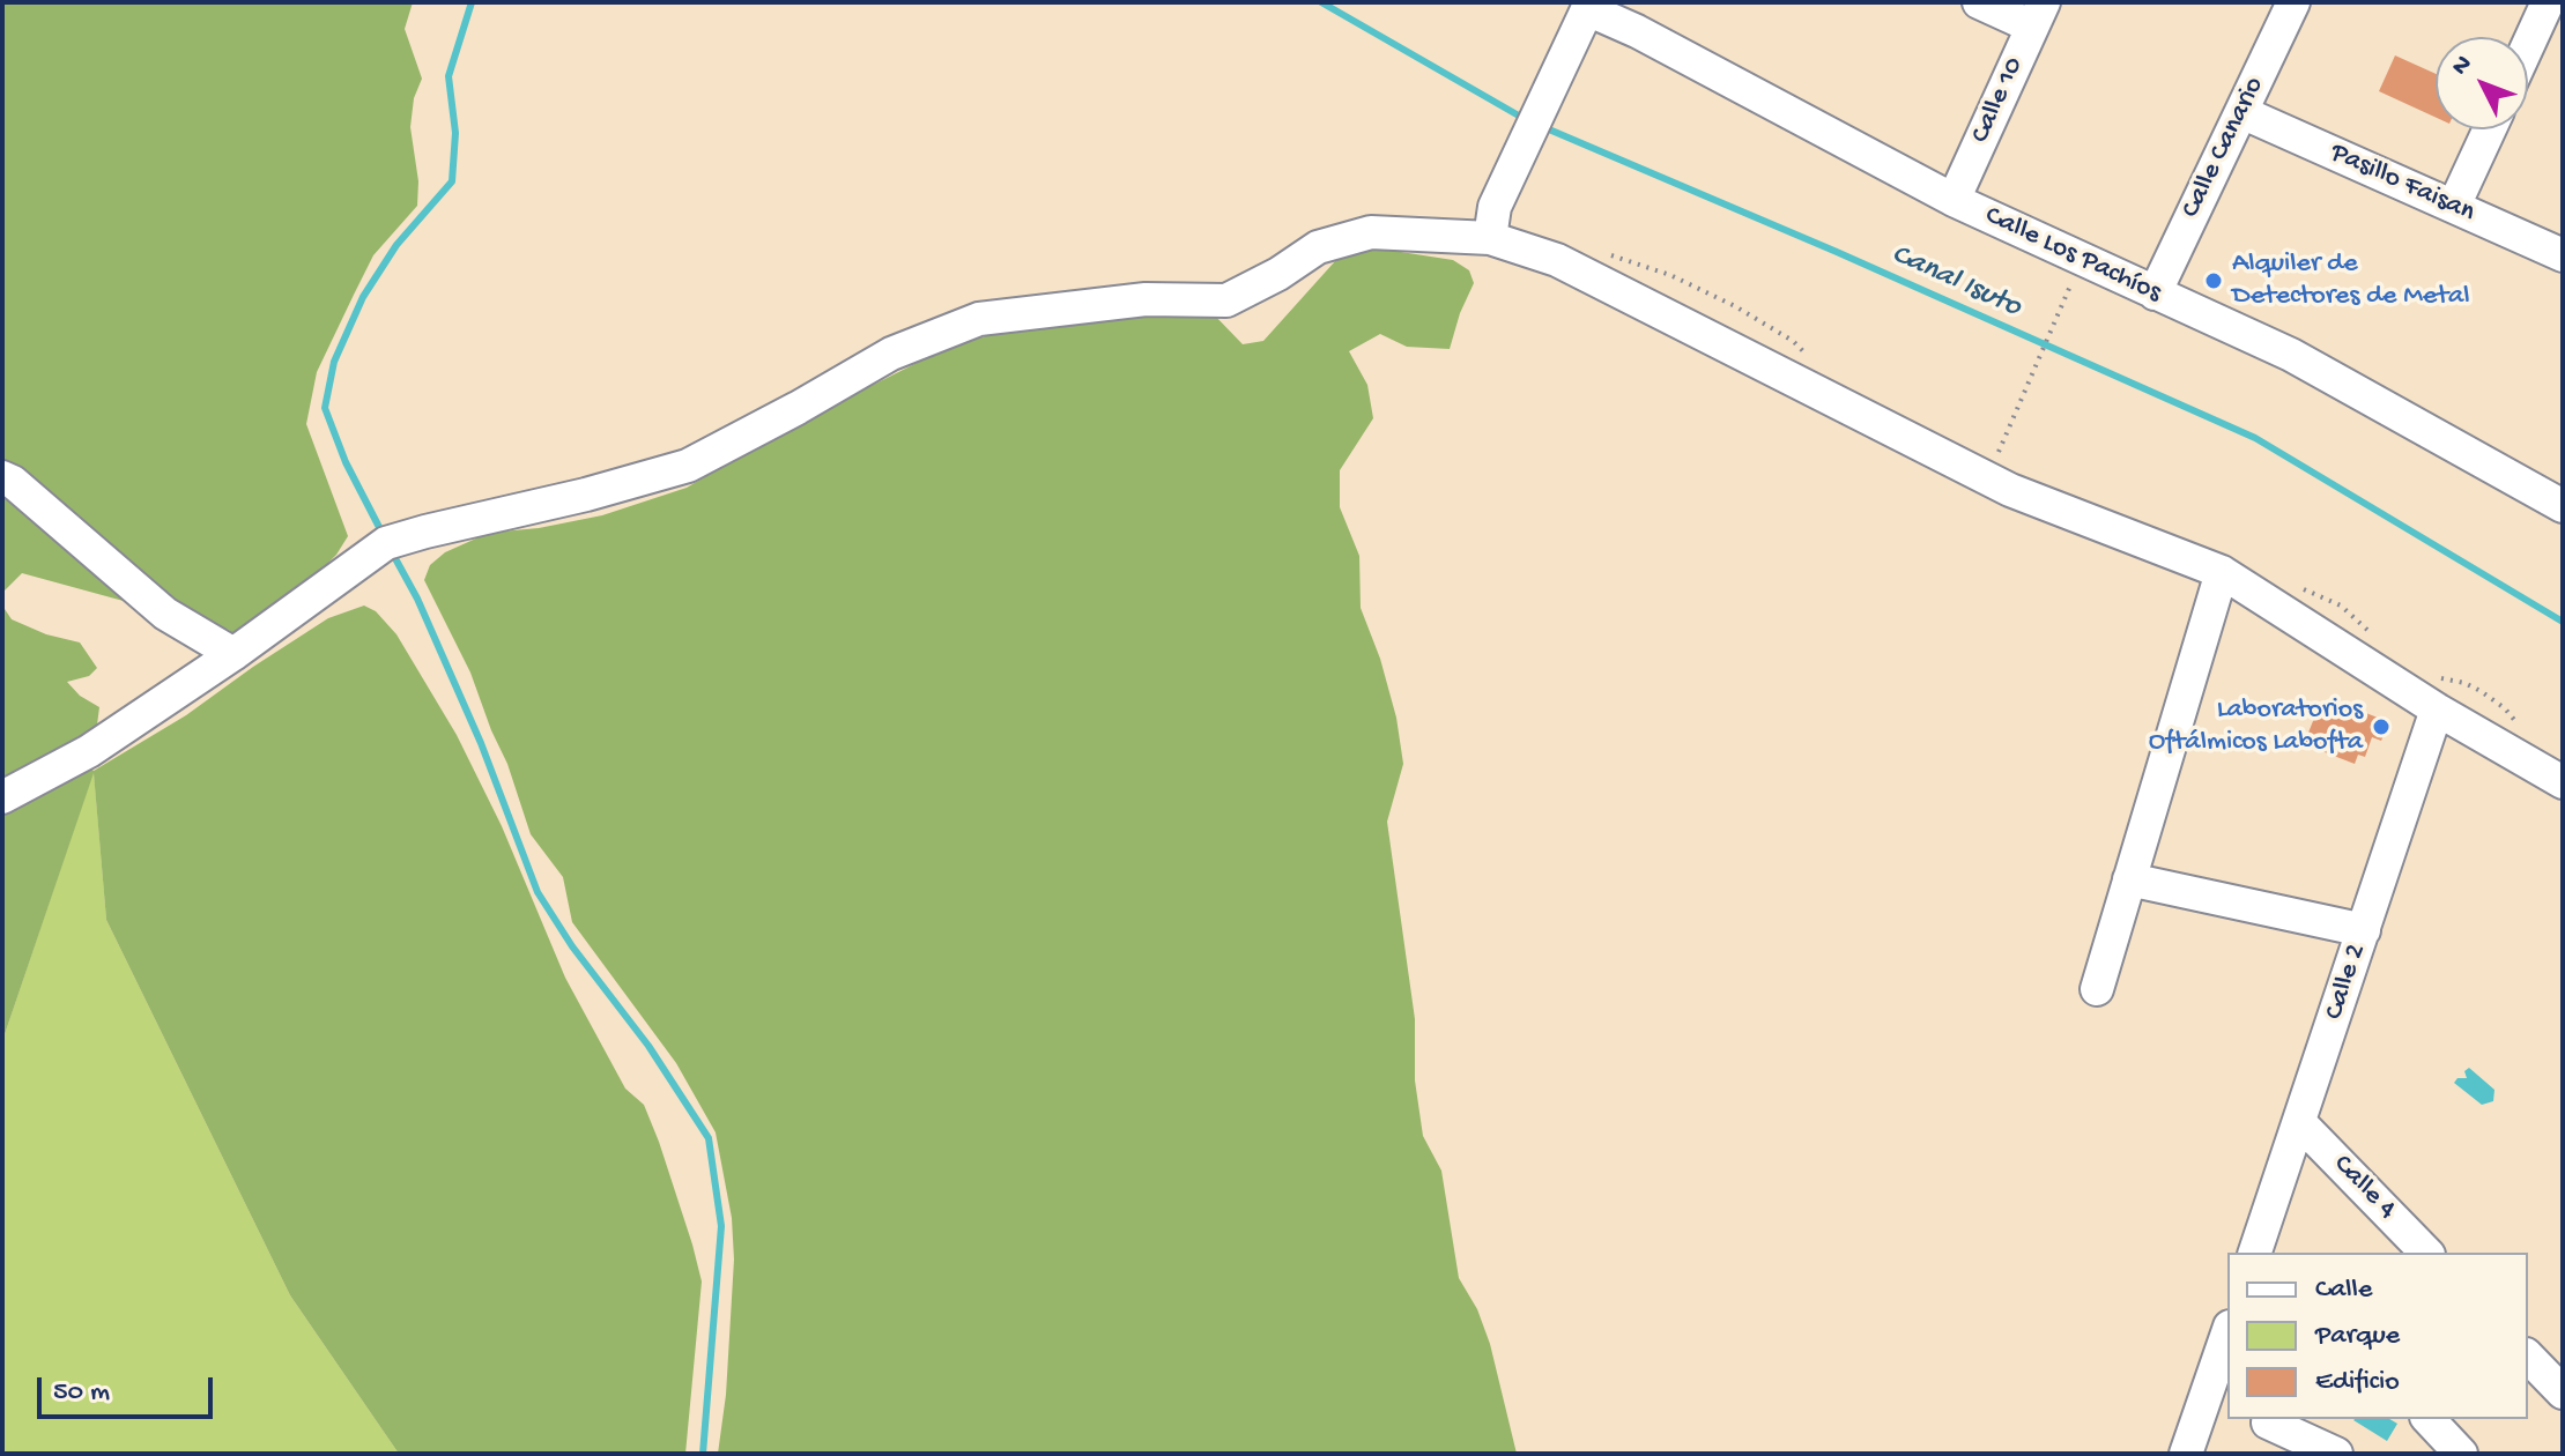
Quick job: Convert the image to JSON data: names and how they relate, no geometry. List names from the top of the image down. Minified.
{"streets":{"street":["Calle 10","Calle Canario","Pasillo Faisan","Calle Los Pachíos","Calle 2","Calle 4"]},"crossings":[["Calle 10","Calle Los Pachíos"],["Calle Canario","Pasillo Faisan"],["Calle Canario","Calle Los Pachíos"],["Calle 2","Calle 4"]],"water":["Canal Isuto"],"places":["Alquiler de Detectores de Metal","Laboratorios Oftálmicos Labofta"],"legend":["Calle","Parque","Edificio"],"scale_bar":"50 m","north":"top left"}
